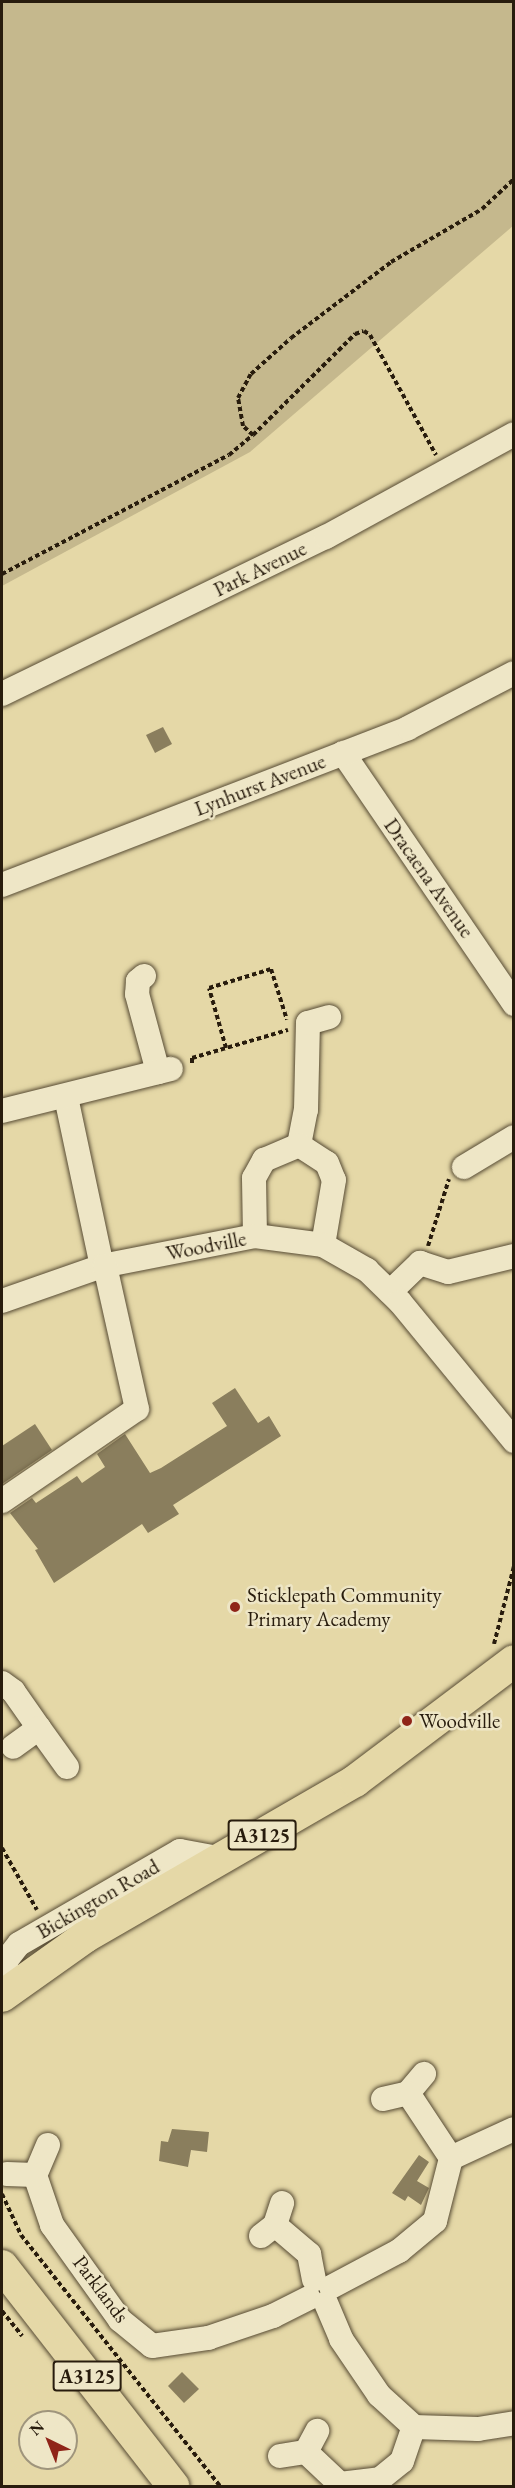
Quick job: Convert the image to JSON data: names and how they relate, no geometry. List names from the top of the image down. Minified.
{"streets":{"main road":["A3125","Bickington Road"],"street":["Park Avenue","Lynhurst Avenue","Dracaena Avenue","Woodville","Parklands"]},"crossings":[["Lynhurst Avenue","Dracaena Avenue"]],"places":["Sticklepath Community Primary Academy","Woodville"],"north":"top left"}
